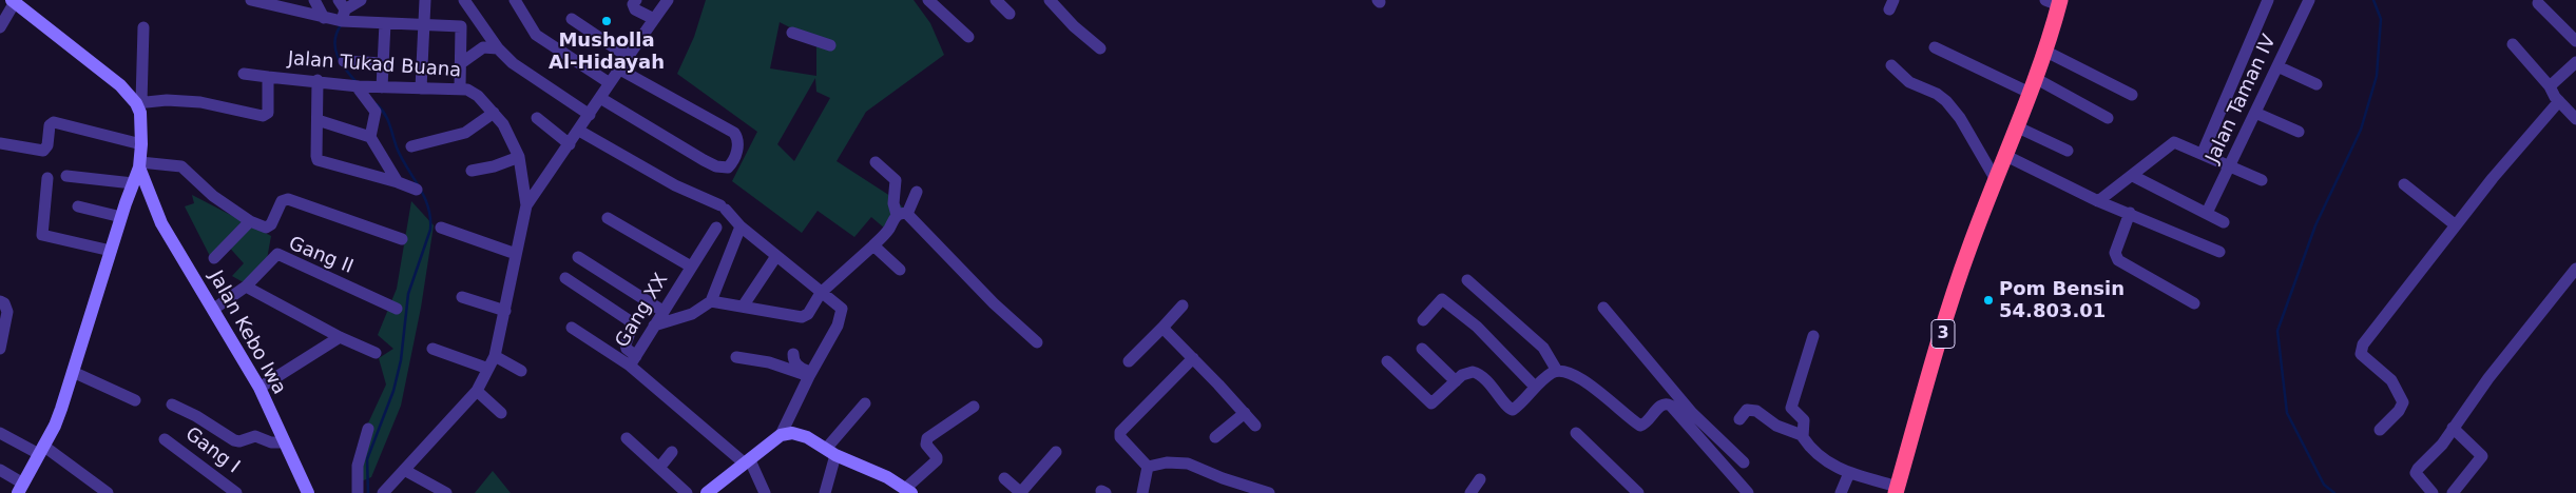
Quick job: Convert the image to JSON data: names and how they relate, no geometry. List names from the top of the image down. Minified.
{"streets":{"highway":["3"],"street":["Jalan Tukad Buana","Jalan Taman IV","Gang II","Gang XX","Jalan Kebo Iwa","Gang I"]},"crossings":[["Gang II","Jalan Kebo Iwa"]],"places":["Musholla Al-Hidayah","Pom Bensin 54.803.01"]}
